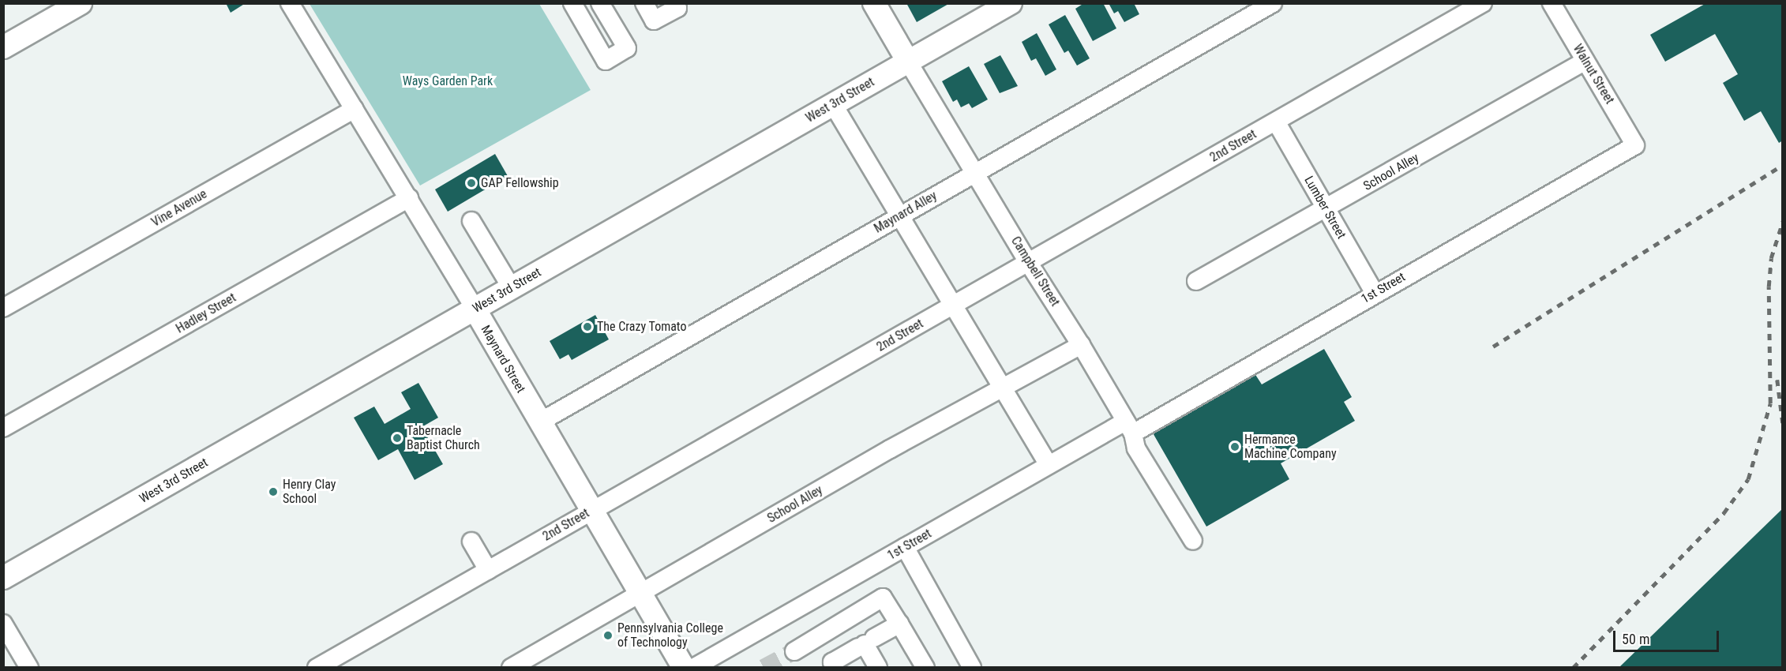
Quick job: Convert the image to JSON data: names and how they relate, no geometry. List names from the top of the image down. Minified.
{"streets":{"main road":["West 3rd Street","Campbell Street","Maynard Street"],"street":["Walnut Street","2nd Street","School Alley","Lumber Street","Vine Avenue","Maynard Alley","1st Street","Hadley Street"]},"crossings":[["Walnut Street","School Alley"],["Walnut Street","1st Street"],["West 3rd Street","Campbell Street"],["West 3rd Street","Maynard Street"],["2nd Street","Lumber Street"],["2nd Street","Campbell Street"],["2nd Street","Maynard Street"],["School Alley","Lumber Street"],["School Alley","Campbell Street"],["School Alley","Maynard Street"],["Lumber Street","1st Street"],["Vine Avenue","Maynard Street"],["Maynard Alley","Campbell Street"],["Maynard Alley","Maynard Street"],["Campbell Street","1st Street"],["Hadley Street","Maynard Street"]],"parks":["Ways Garden Park"],"places":["GAP Fellowship","The Crazy Tomato","Tabernacle Baptist Church","Hermance Machine Company","Henry Clay School","Pennsylvania College of Technology"],"scale_bar":"50 m"}
